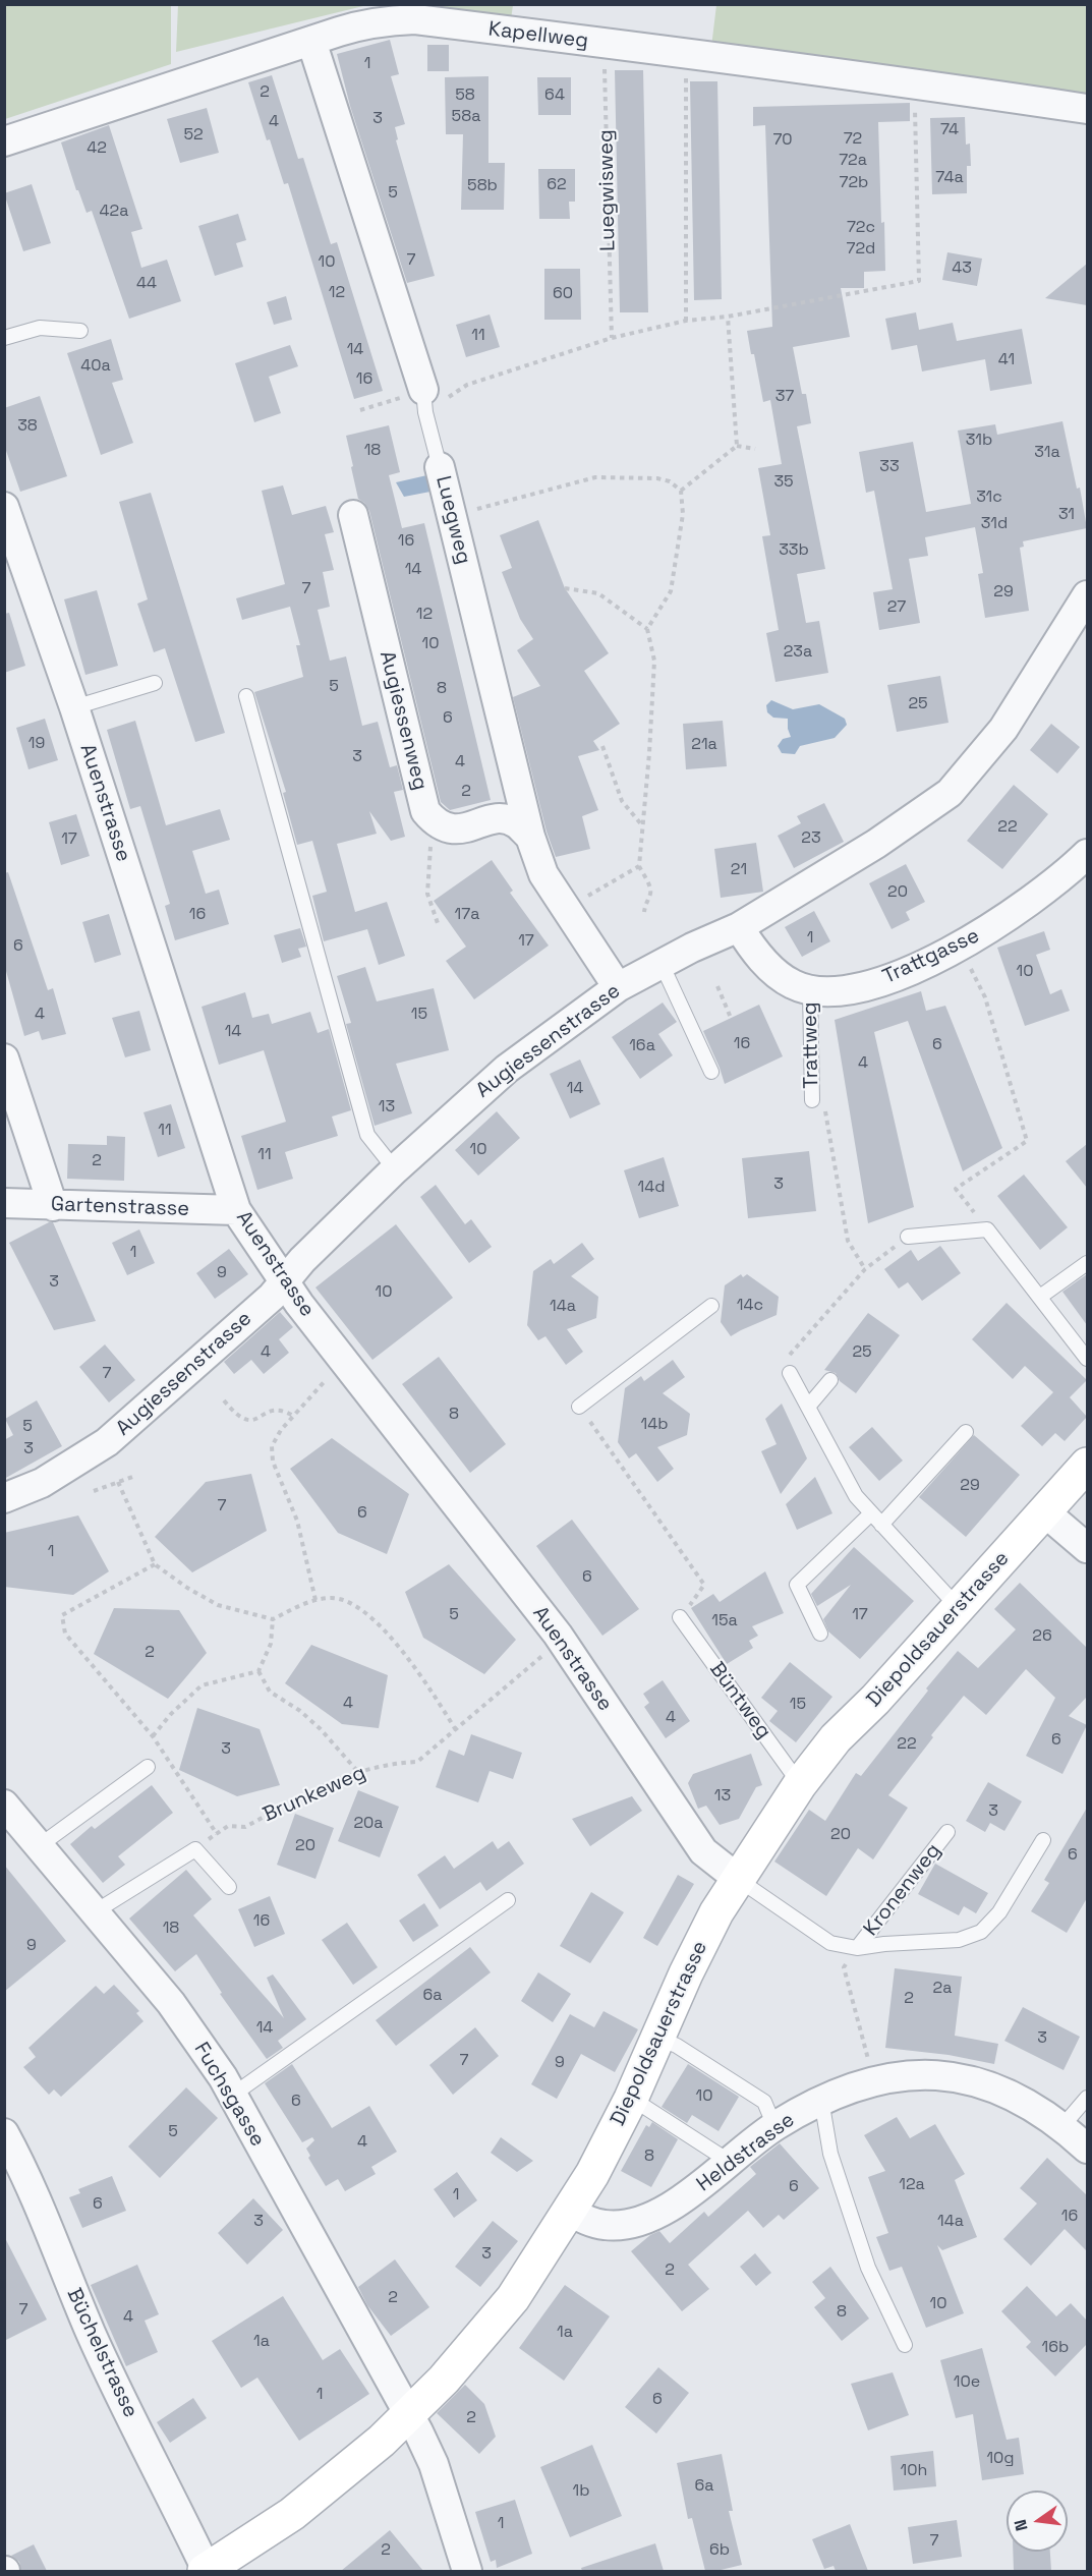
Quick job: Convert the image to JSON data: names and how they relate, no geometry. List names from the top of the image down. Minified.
{"streets":{"main road":["Diepoldsauerstrasse"],"street":["Kapellweg","Luegweg","Augiessenweg","Auenstrasse","Trattgasse","Augiessenstrasse","Gartenstrasse","Fuchsgasse","Heldstrasse","Büchelstrasse"],"lane":["Trattweg","Büntweg","Kronenweg"],"path":["Luegwisweg","Brunkeweg"]},"crossings":[["Kapellweg","Luegwisweg"],["Kapellweg","Luegweg"],["Luegweg","Augiessenweg"],["Luegweg","Augiessenstrasse"],["Auenstrasse","Augiessenstrasse"],["Auenstrasse","Gartenstrasse"],["Auenstrasse","Diepoldsauerstrasse"],["Trattgasse","Augiessenstrasse"],["Trattgasse","Trattweg"],["Diepoldsauerstrasse","Büntweg"],["Diepoldsauerstrasse","Fuchsgasse"],["Diepoldsauerstrasse","Heldstrasse"],["Diepoldsauerstrasse","Büchelstrasse"]],"house_numbers":["1","2","58","64","58a","3","4","74","52","72","70","42","72a","74a","72b","62","58b","5","42a","72c","72d","7","10","43","44","12","60","11","14","41","40a","16","37","38","31b","18","31a","33","35","31c","31","31d","16","33b","14","7","29","27","12","10","23a","5","8","25","6","19","21a","3","4","2","22","23","17","21","20","16","17a","1","17","6","10","4","15","14","16","6","16a","4","14","13","11","10","11","2","3","14d","1","9","3","10","14c","14a","4","25","7","8","14b","5","3","29","7","6","1","6","5","17","15a","26","2","4","15","4","6","22","3","13","3","20a","20","20","6","16","18","9","2a","6a","2","14","3","7","9","10","6","5","4","8","12a","6","1","6","16","3","14a","3","2","2","10","7","8","4","1a","1a","16b","10e","1","6","2","10g","10h","6a","1b","1","7","2","6b"],"north":"left"}
